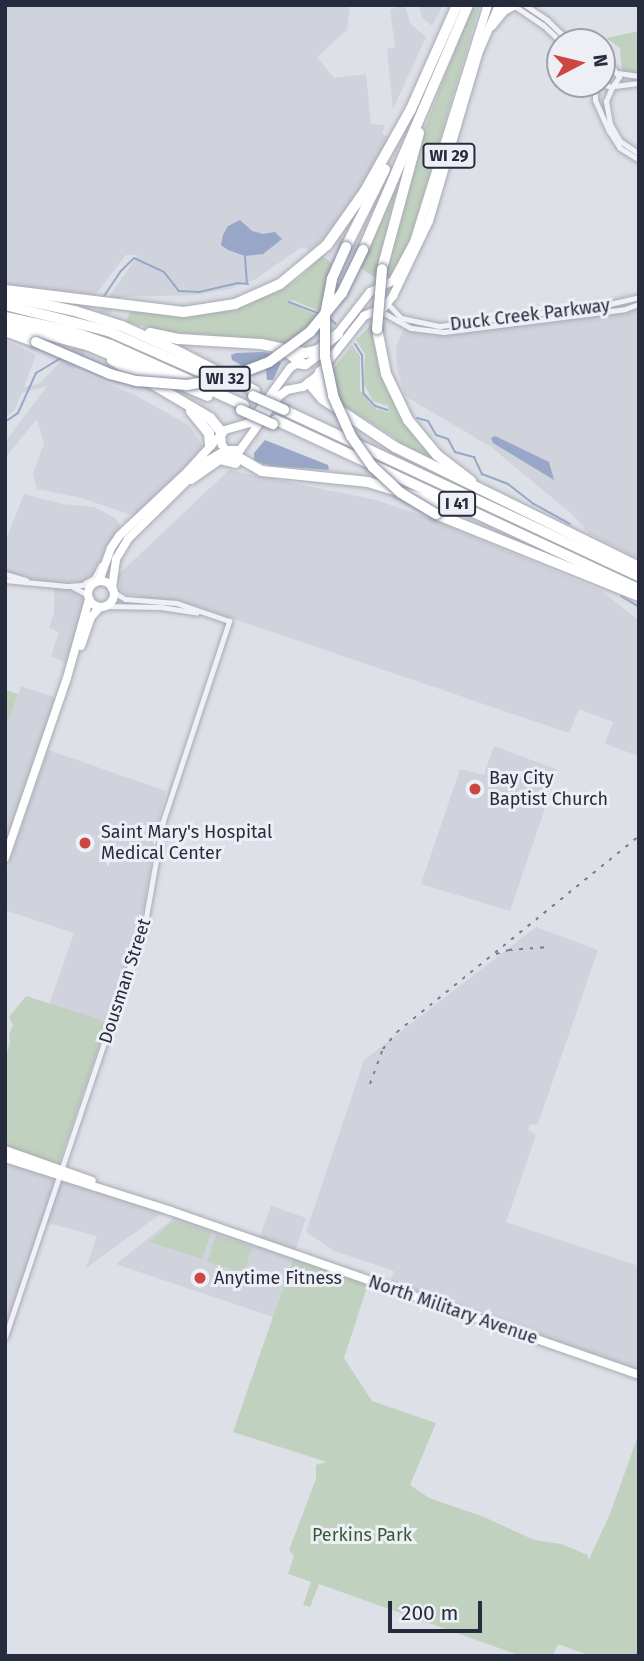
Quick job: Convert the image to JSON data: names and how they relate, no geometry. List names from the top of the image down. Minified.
{"streets":{"highway":["WI 32","I 41"],"main road":["WI 29","North Military Avenue"],"street":["Duck Creek Parkway","Dousman Street"]},"crossings":[["WI 29","Duck Creek Parkway"],["Dousman Street","North Military Avenue"]],"parks":["Perkins Park"],"places":["Bay City Baptist Church","Saint Mary's Hospital Medical Center","Anytime Fitness"],"scale_bar":"200 m","north":"right"}
